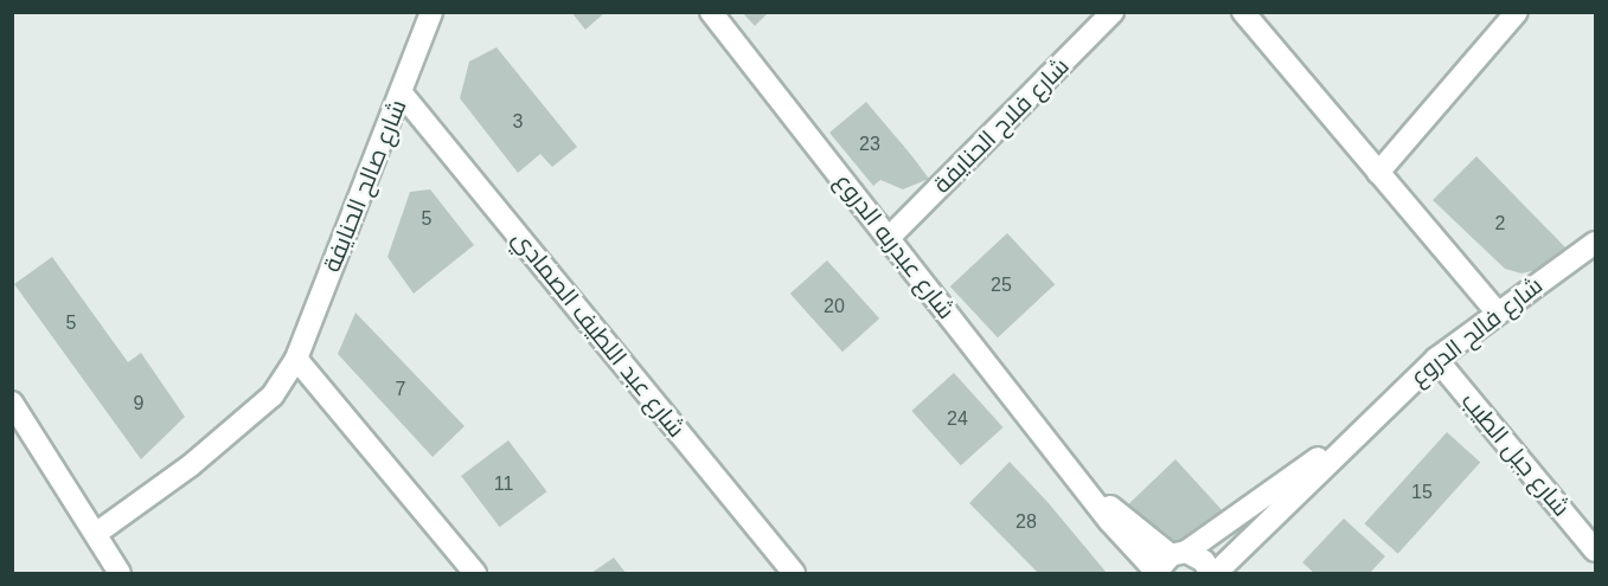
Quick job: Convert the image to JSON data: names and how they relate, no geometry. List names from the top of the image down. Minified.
{"streets":{"street":["شارع فلاح الحنايفة","شارع صالح الحنايفة","شارع عبدربه الدروع","شارع فالح الدروع","شارع عبد اللطيف الصمادي","شارع جبل الطيب"]},"crossings":[["شارع فلاح الحنايفة","شارع عبدربه الدروع"],["شارع صالح الحنايفة","شارع عبد اللطيف الصمادي"],["شارع عبدربه الدروع","شارع فالح الدروع"],["شارع فالح الدروع","شارع جبل الطيب"]],"house_numbers":["3","23","5","2","25","20","5","7","9","24","11","15","28"]}
